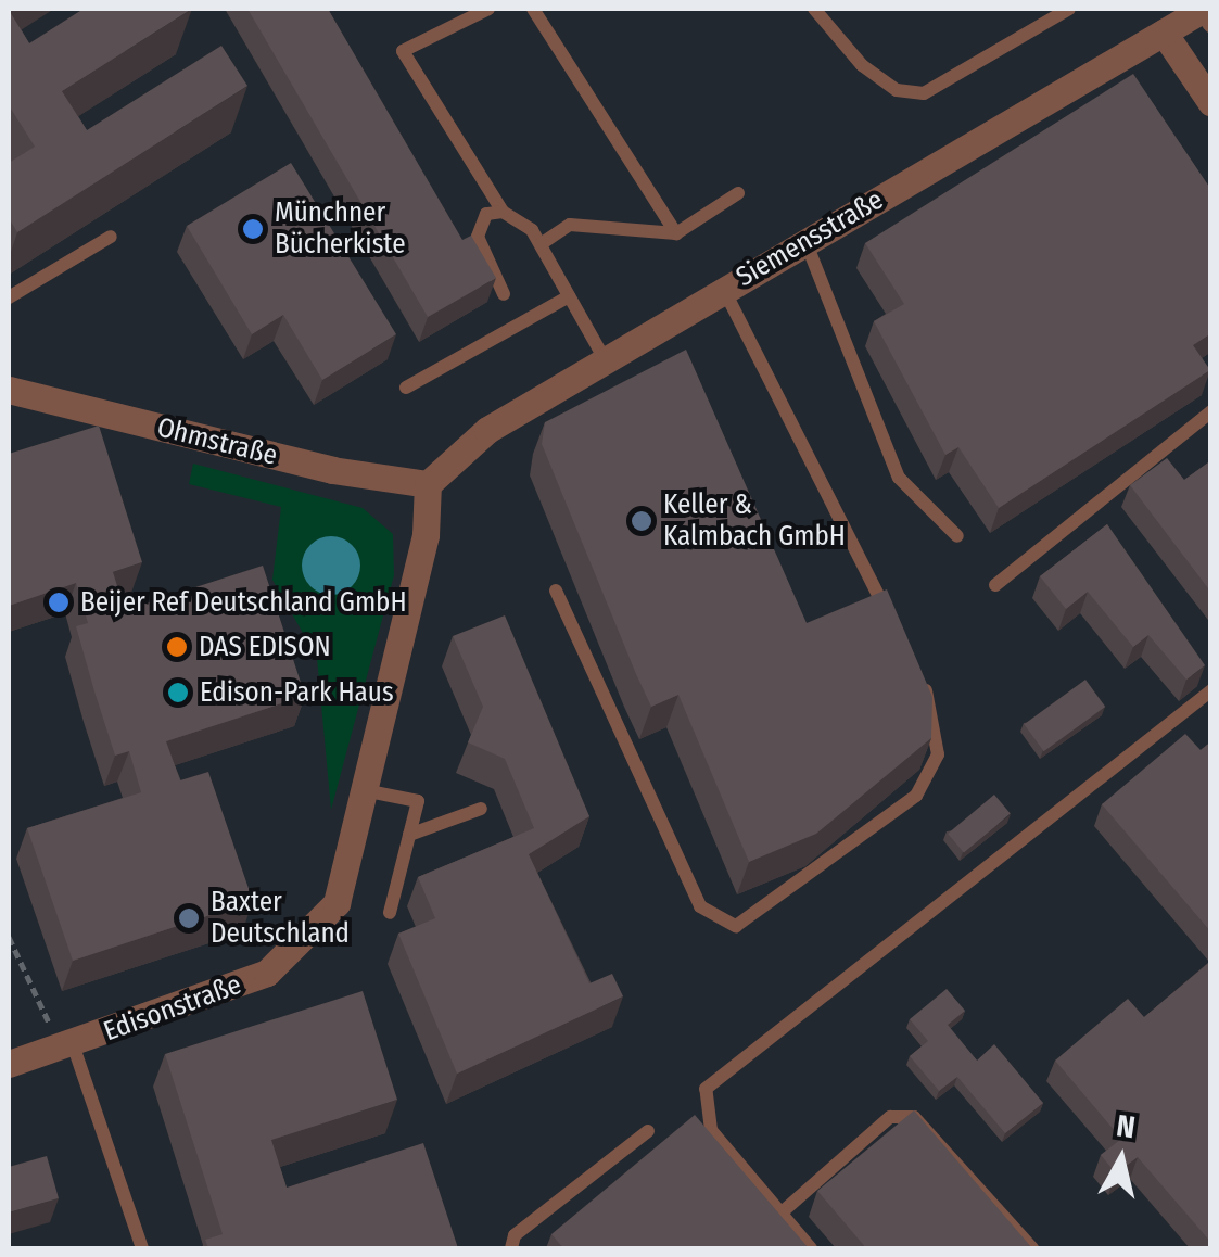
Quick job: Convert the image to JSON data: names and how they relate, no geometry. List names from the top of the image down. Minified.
{"streets":{"street":["Siemensstraße","Ohmstraße","Edisonstraße"]},"crossings":[["Siemensstraße","Ohmstraße"],["Siemensstraße","Edisonstraße"],["Ohmstraße","Edisonstraße"]],"places":["Münchner Bücherkiste","Keller & Kalmbach GmbH","Beijer Ref Deutschland GmbH","DAS EDISON","Edison-Park Haus","Baxter Deutschland"],"north":"top"}
